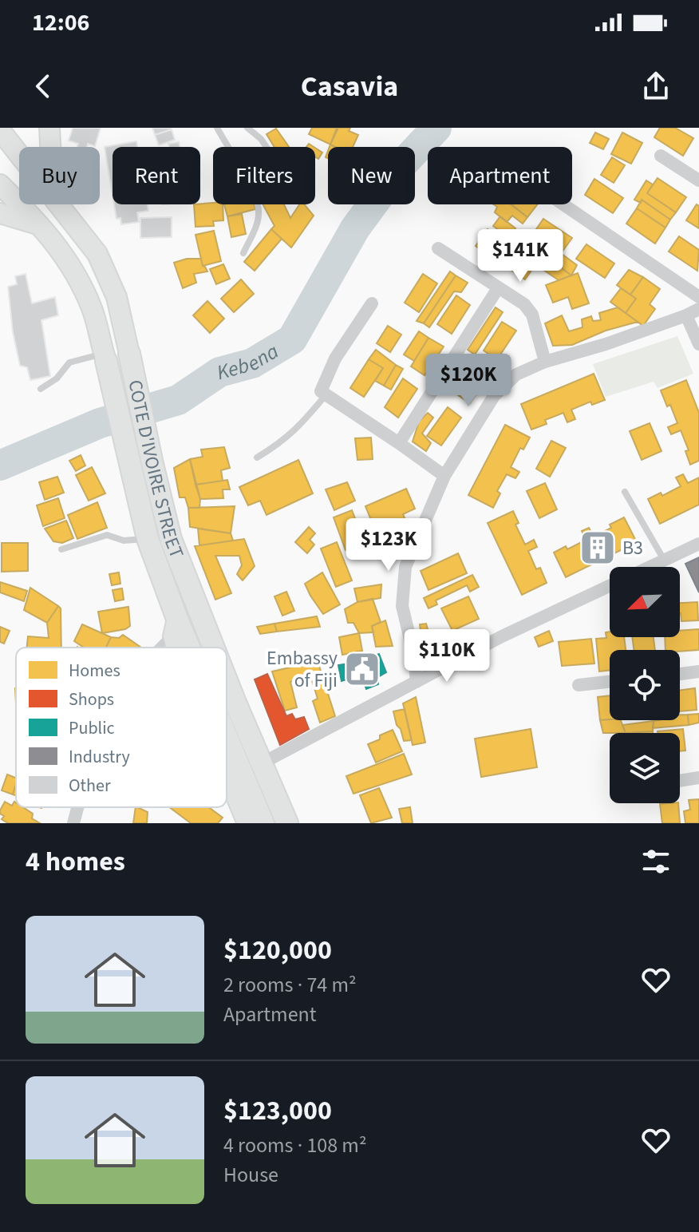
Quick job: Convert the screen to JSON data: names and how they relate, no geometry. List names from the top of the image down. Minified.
{"streets":{"main road":["COTE D'IVOIRE STREET"]},"water":["Kebena"],"places":{"building":["B3"],"public building":["Embassy of Fiji"]},"legend":["Homes","Shops","Public","Industry","Other"],"north":"bottom left","page":{"status":"12:06","header":"Casavia","chip":["Buy","Rent","Filters","New","Apartment"],"price":["$141K","$120K","$123K","$110K"],"heading":"4 homes","list":[{"name":"$120,000","note":"2 rooms · 74 m² · Apartment"},{"name":"$123,000","note":"4 rooms · 108 m² · House"}]}}
